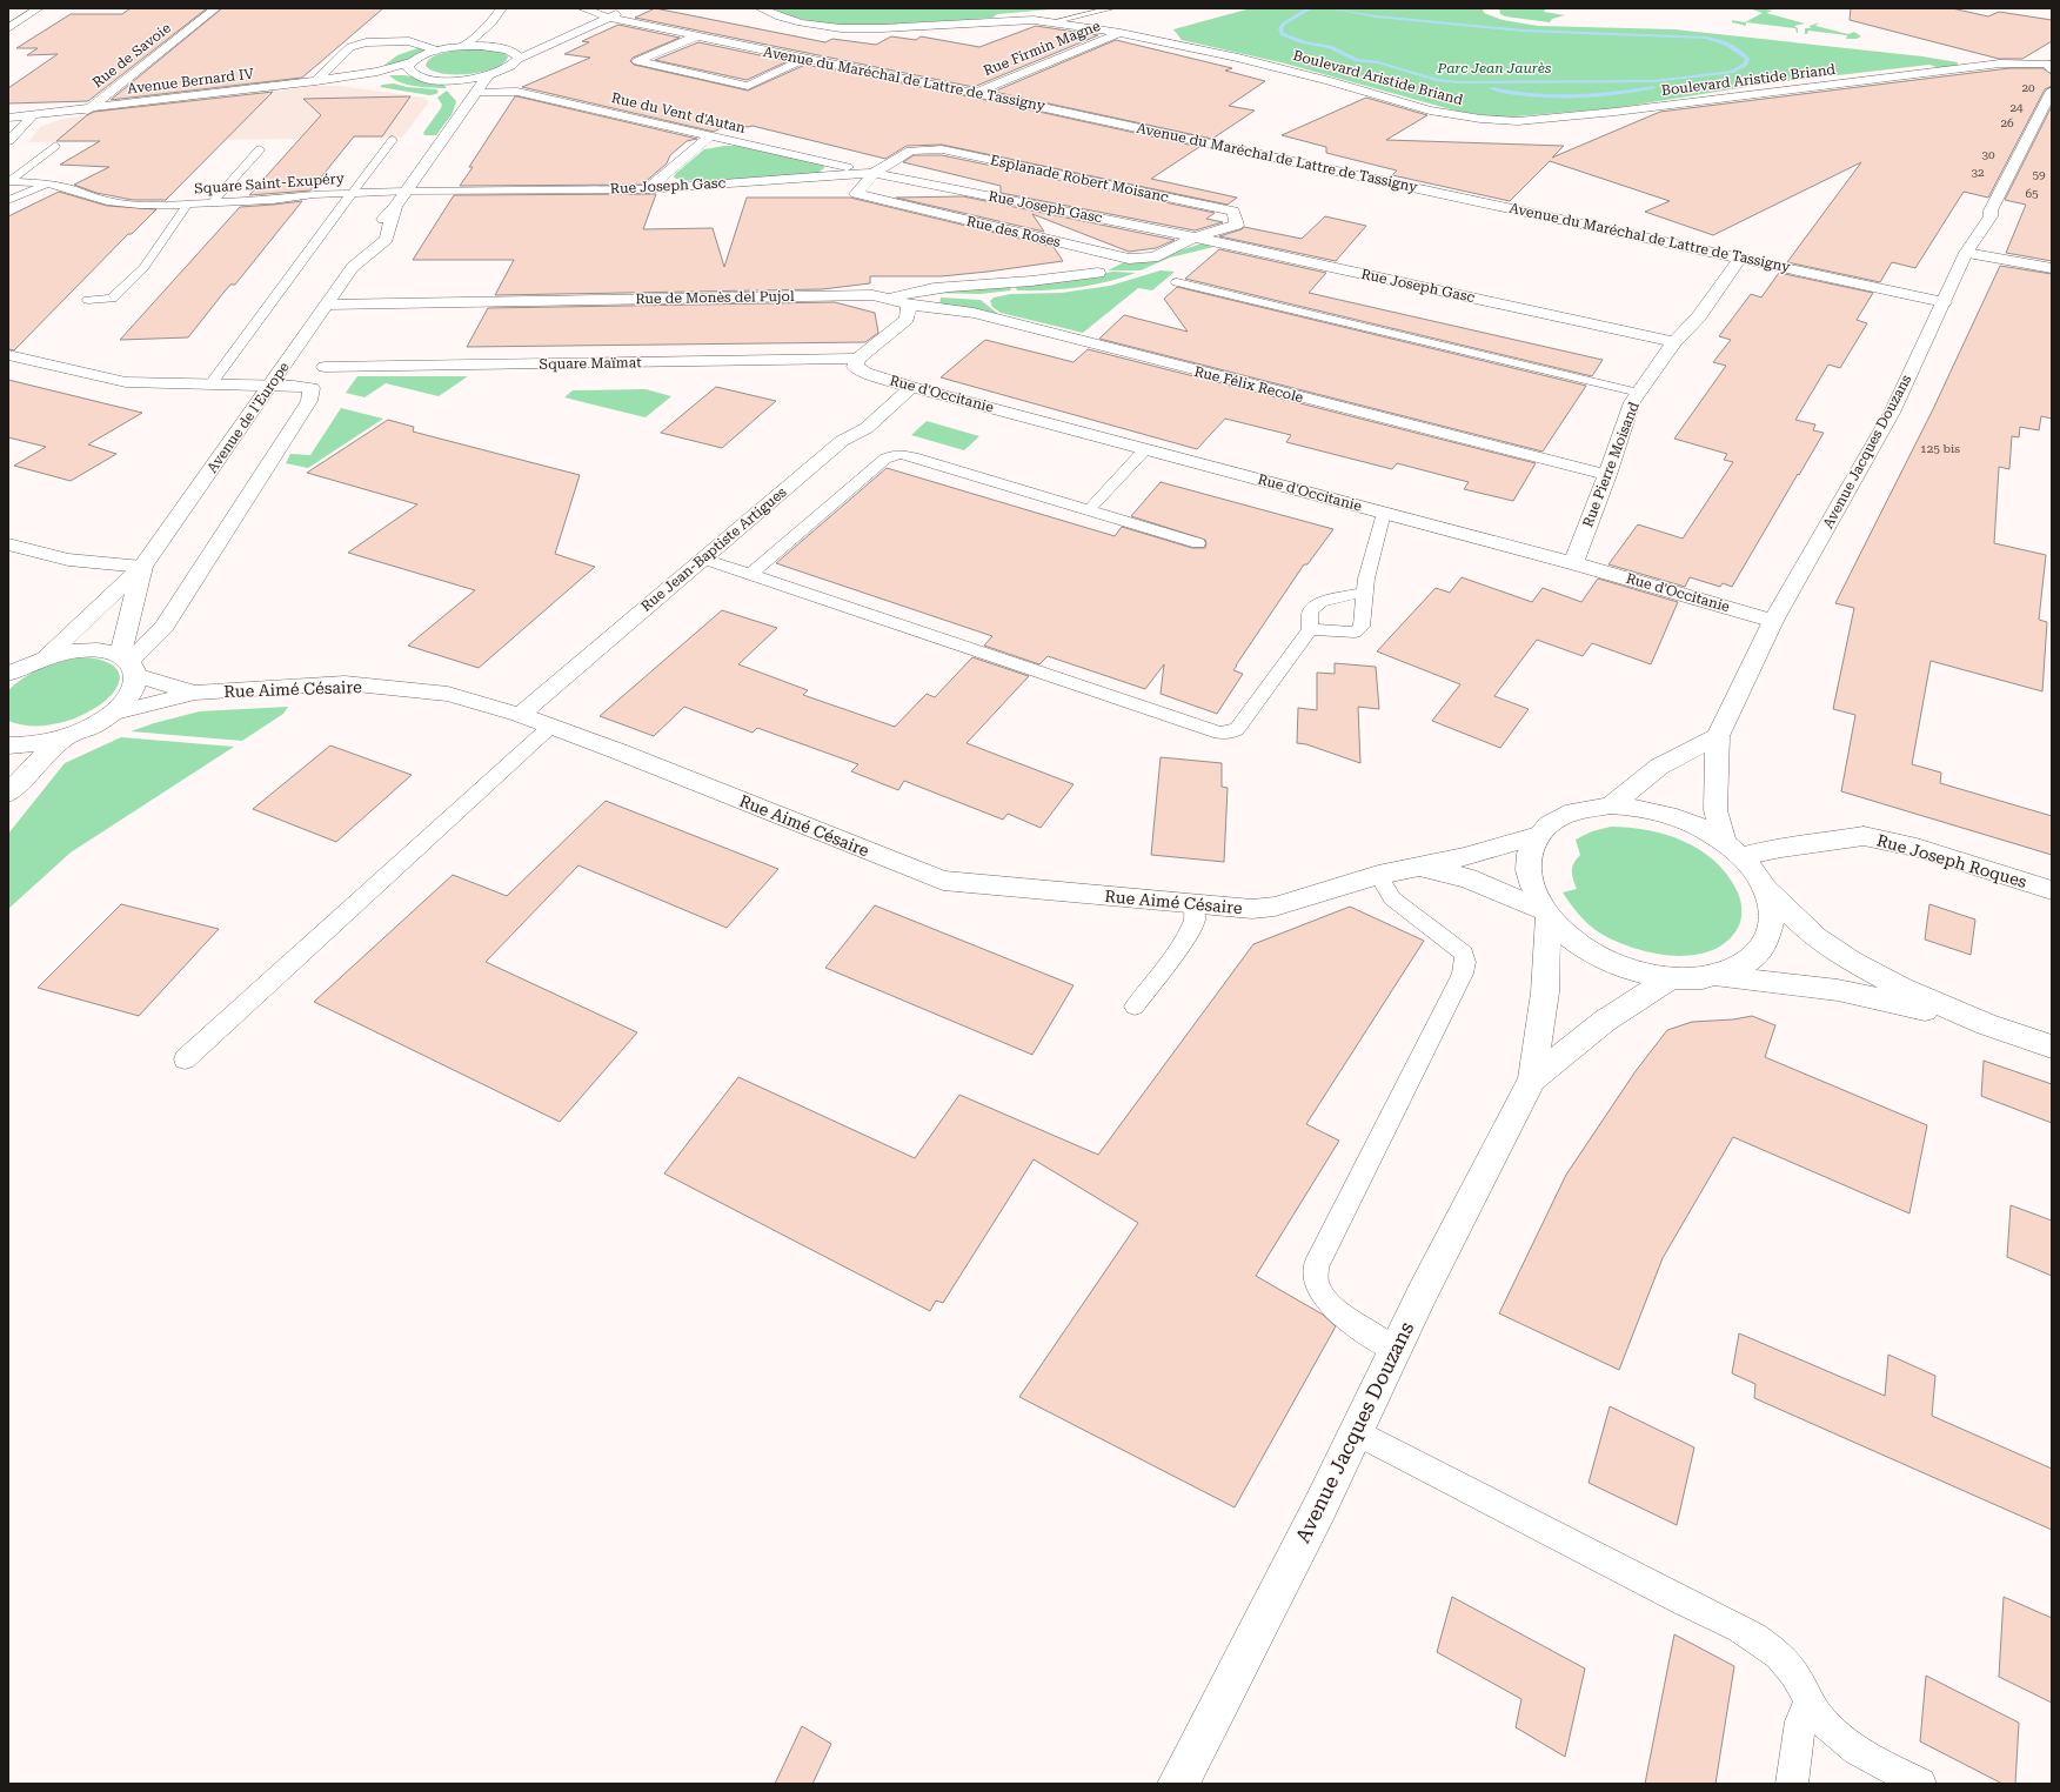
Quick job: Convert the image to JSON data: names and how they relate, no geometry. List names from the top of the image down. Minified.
{"streets":{"street":["Rue Firmin Magne","Rue de Savoie","Boulevard Aristide Briand","Avenue du Maréchal de Lattre de Tassigny","Avenue Bernard IV","Rue du Vent d'Autan","Esplanade Robert Moisanc","Rue Joseph Gasc","Rue des Roses","Rue de Monès del Pujol","Square Maïmat","Rue Félix Recole","Rue d'Occitanie","Avenue de l'Europe","Avenue Jacques Douzans","Rue Pierre Moisand","Rue Jean-Baptiste Artigues","Rue Aimé Césaire","Rue Joseph Roques"],"lane":["Square Saint-Exupéry"]},"crossings":[["Rue Firmin Magne","Boulevard Aristide Briand"],["Rue Firmin Magne","Avenue du Maréchal de Lattre de Tassigny"],["Rue de Savoie","Avenue Bernard IV"],["Avenue du Maréchal de Lattre de Tassigny","Avenue Bernard IV"],["Avenue du Maréchal de Lattre de Tassigny","Avenue Jacques Douzans"],["Avenue du Maréchal de Lattre de Tassigny","Rue Pierre Moisand"],["Avenue Bernard IV","Avenue de l'Europe"],["Rue du Vent d'Autan","Esplanade Robert Moisanc"],["Rue du Vent d'Autan","Rue Joseph Gasc"],["Rue du Vent d'Autan","Rue des Roses"],["Rue du Vent d'Autan","Avenue de l'Europe"],["Esplanade Robert Moisanc","Rue Joseph Gasc"],["Esplanade Robert Moisanc","Rue des Roses"],["Square Saint-Exupéry","Rue Joseph Gasc"],["Square Saint-Exupéry","Avenue de l'Europe"],["Rue Joseph Gasc","Rue des Roses"],["Rue Joseph Gasc","Avenue de l'Europe"],["Rue Joseph Gasc","Rue Pierre Moisand"],["Rue de Monès del Pujol","Rue Félix Recole"],["Rue de Monès del Pujol","Avenue de l'Europe"],["Square Maïmat","Rue d'Occitanie"],["Rue Félix Recole","Rue Pierre Moisand"],["Rue d'Occitanie","Avenue Jacques Douzans"],["Rue d'Occitanie","Rue Pierre Moisand"],["Rue d'Occitanie","Rue Jean-Baptiste Artigues"],["Avenue de l'Europe","Rue Aimé Césaire"],["Avenue Jacques Douzans","Rue Joseph Roques"],["Rue Jean-Baptiste Artigues","Rue Aimé Césaire"]],"parks":["Parc Jean Jaurès"],"house_numbers":["20","24","26","30","32","59","65","125 bis"]}
